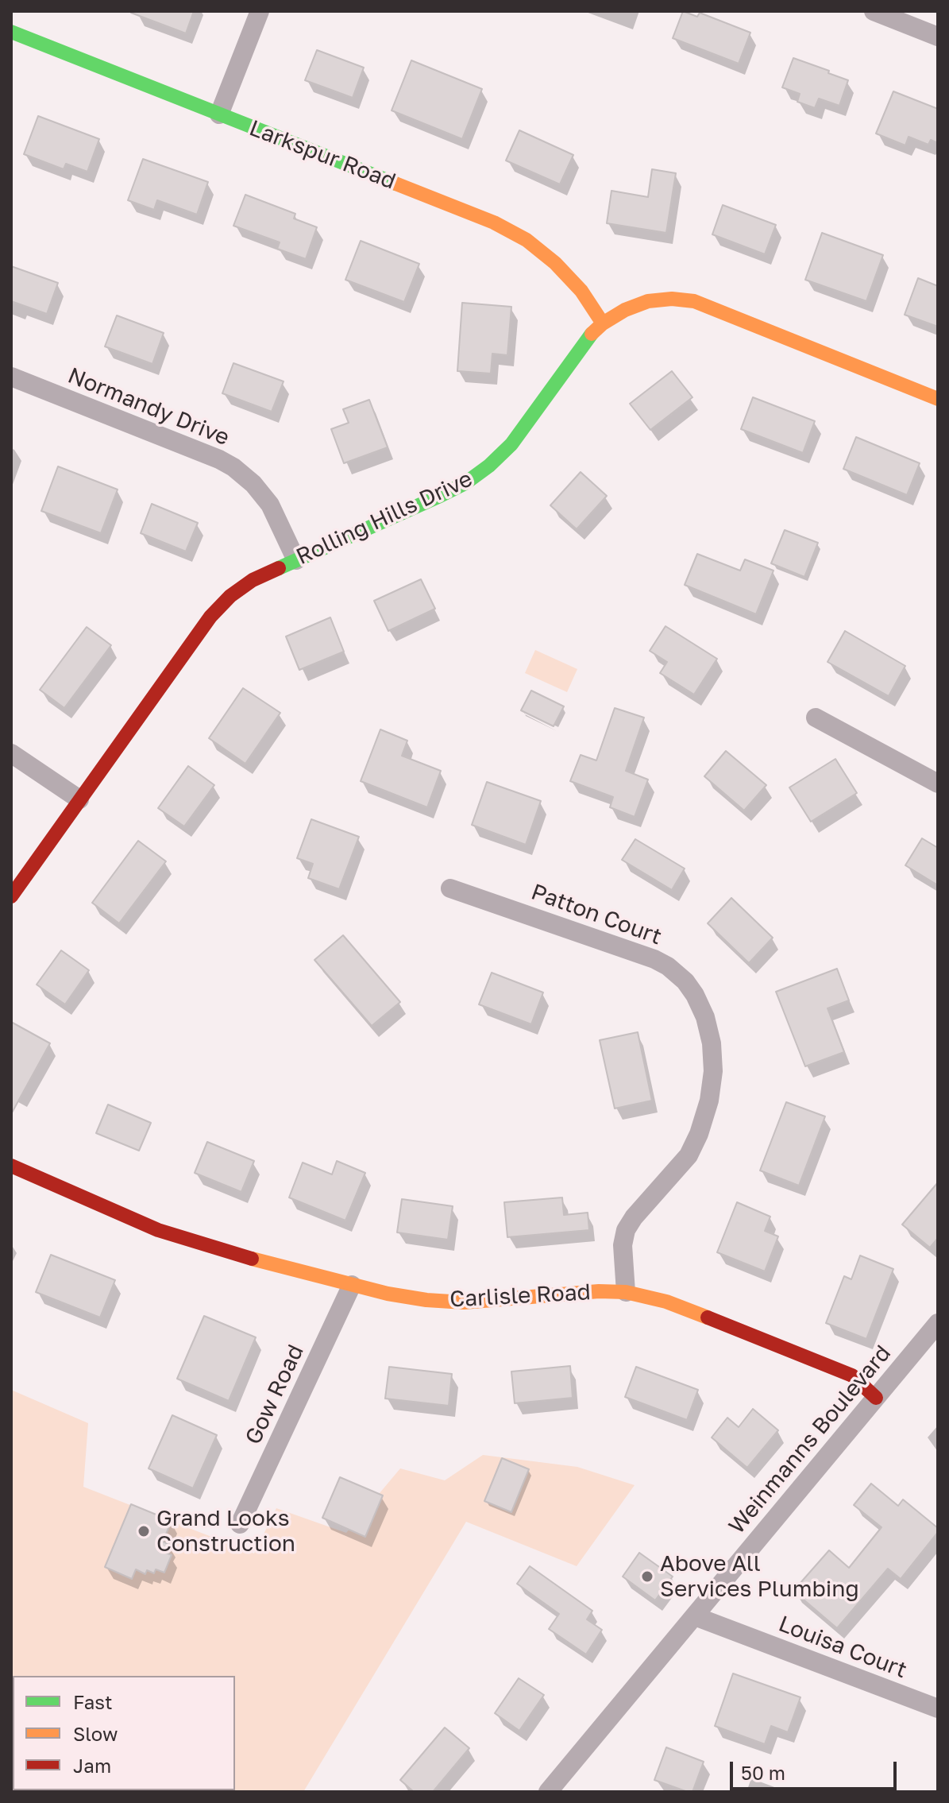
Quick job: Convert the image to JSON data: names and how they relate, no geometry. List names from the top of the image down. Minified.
{"streets":{"street":["Larkspur Road","Normandy Drive","Rolling Hills Drive","Patton Court","Carlisle Road","Gow Road","Weinmanns Boulevard","Louisa Court"]},"crossings":[["Larkspur Road","Rolling Hills Drive"],["Normandy Drive","Rolling Hills Drive"],["Patton Court","Carlisle Road"],["Carlisle Road","Gow Road"],["Carlisle Road","Weinmanns Boulevard"],["Weinmanns Boulevard","Louisa Court"]],"places":["Grand Looks Construction","Above All Services Plumbing"],"legend":["Fast","Slow","Jam"],"scale_bar":"50 m"}
